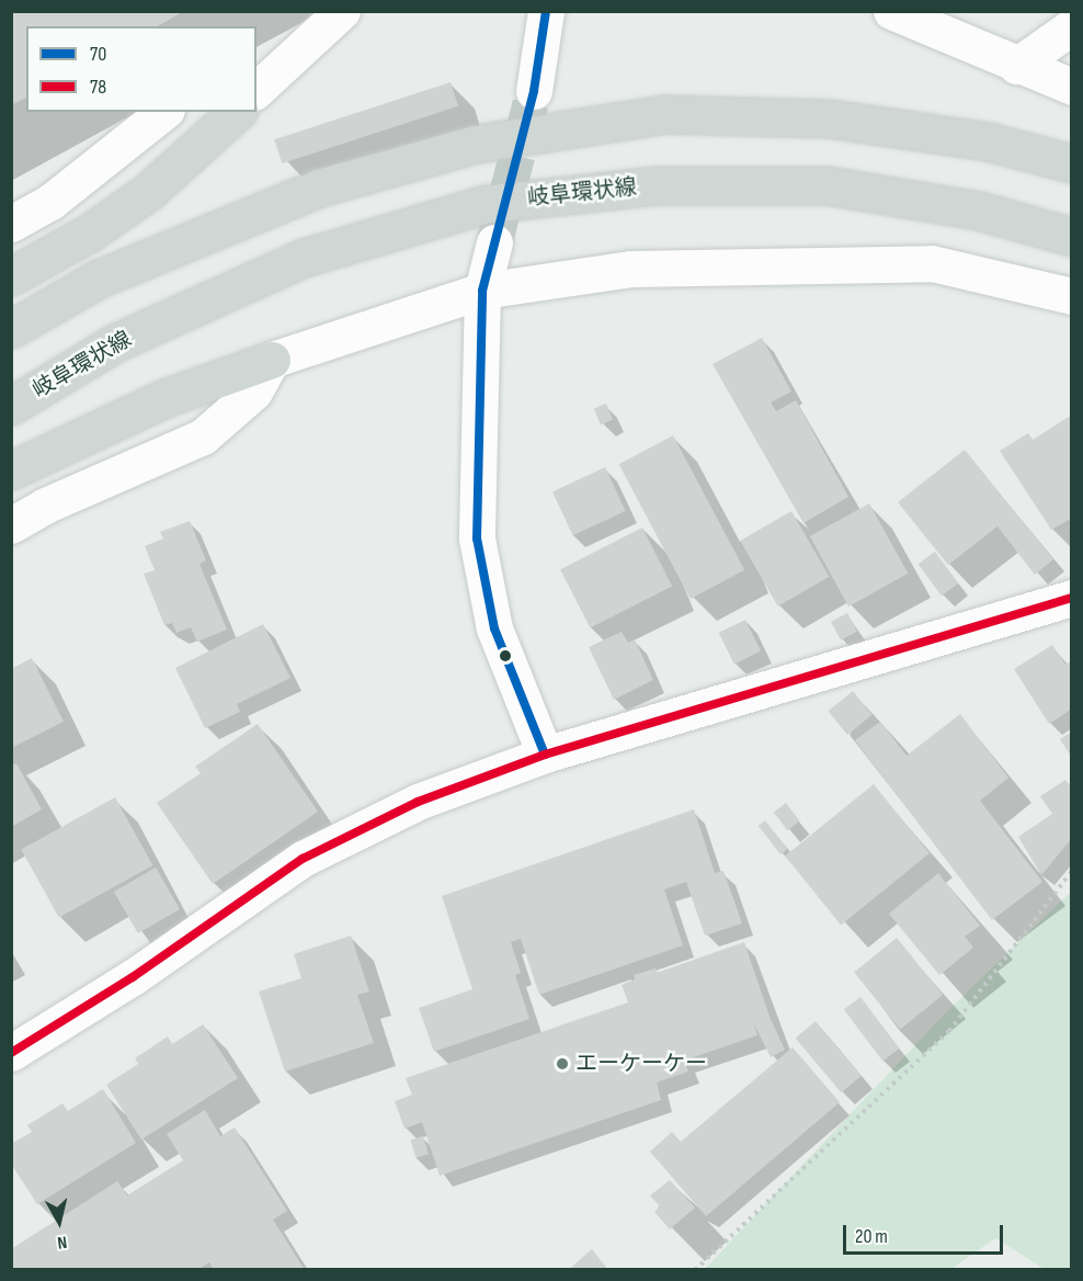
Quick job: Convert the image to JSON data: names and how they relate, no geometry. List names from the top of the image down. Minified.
{"streets":{"main road":["岐阜環状線"]},"places":["エーケーケー"],"lines":["transit line 70","transit line 78"],"legend":["70","78"],"scale_bar":"20 m","north":"bottom"}
